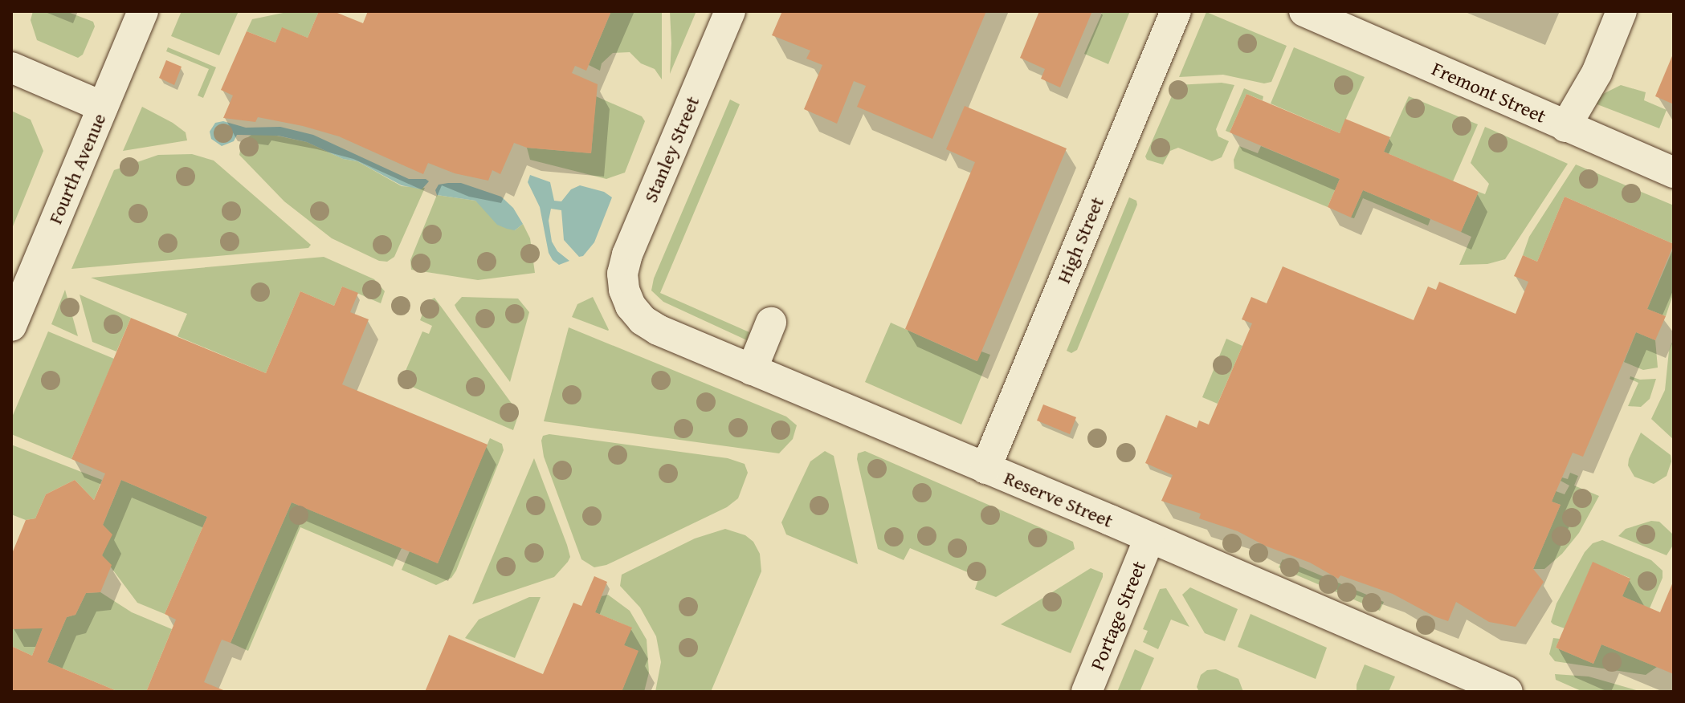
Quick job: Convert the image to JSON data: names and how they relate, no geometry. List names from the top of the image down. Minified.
{"streets":{"street":["Fremont Street","Stanley Street","Fourth Avenue","High Street","Reserve Street","Portage Street"]},"crossings":[["Stanley Street","Reserve Street"],["High Street","Reserve Street"],["Reserve Street","Portage Street"]]}
